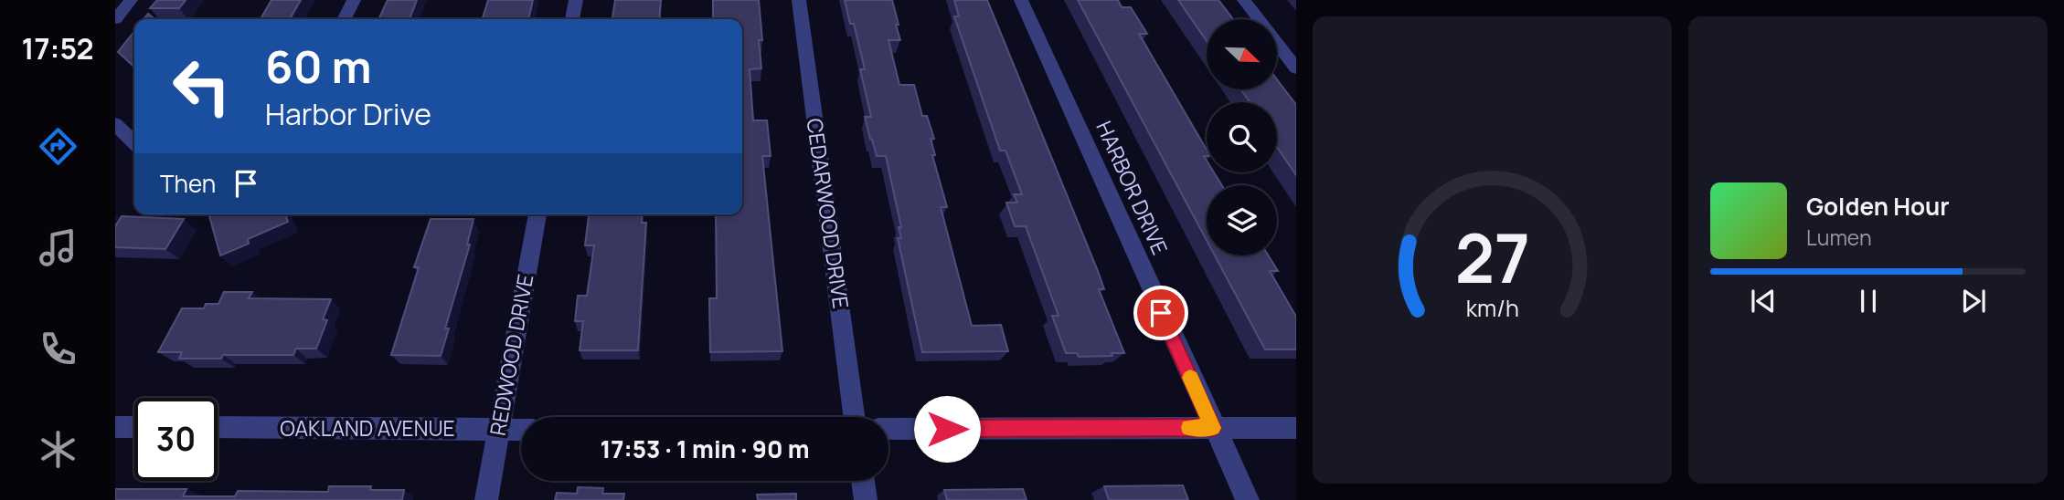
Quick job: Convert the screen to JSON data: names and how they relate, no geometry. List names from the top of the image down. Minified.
{"streets":{"street":["HARBOR DRIVE","CEDARWOOD DRIVE","REDWOOD DRIVE","OAKLAND AVENUE"]},"crossings":[["REDWOOD DRIVE","OAKLAND AVENUE"]],"north":"bottom right","page":{"tabs":"17:52","turn":["60 m","Harbor Drive"],"then":"Then","song":["Golden Hour","Lumen"],"limit":"30","trip":"17:53 · 1 min · 90 m","gauge":["27","km/h"]}}
